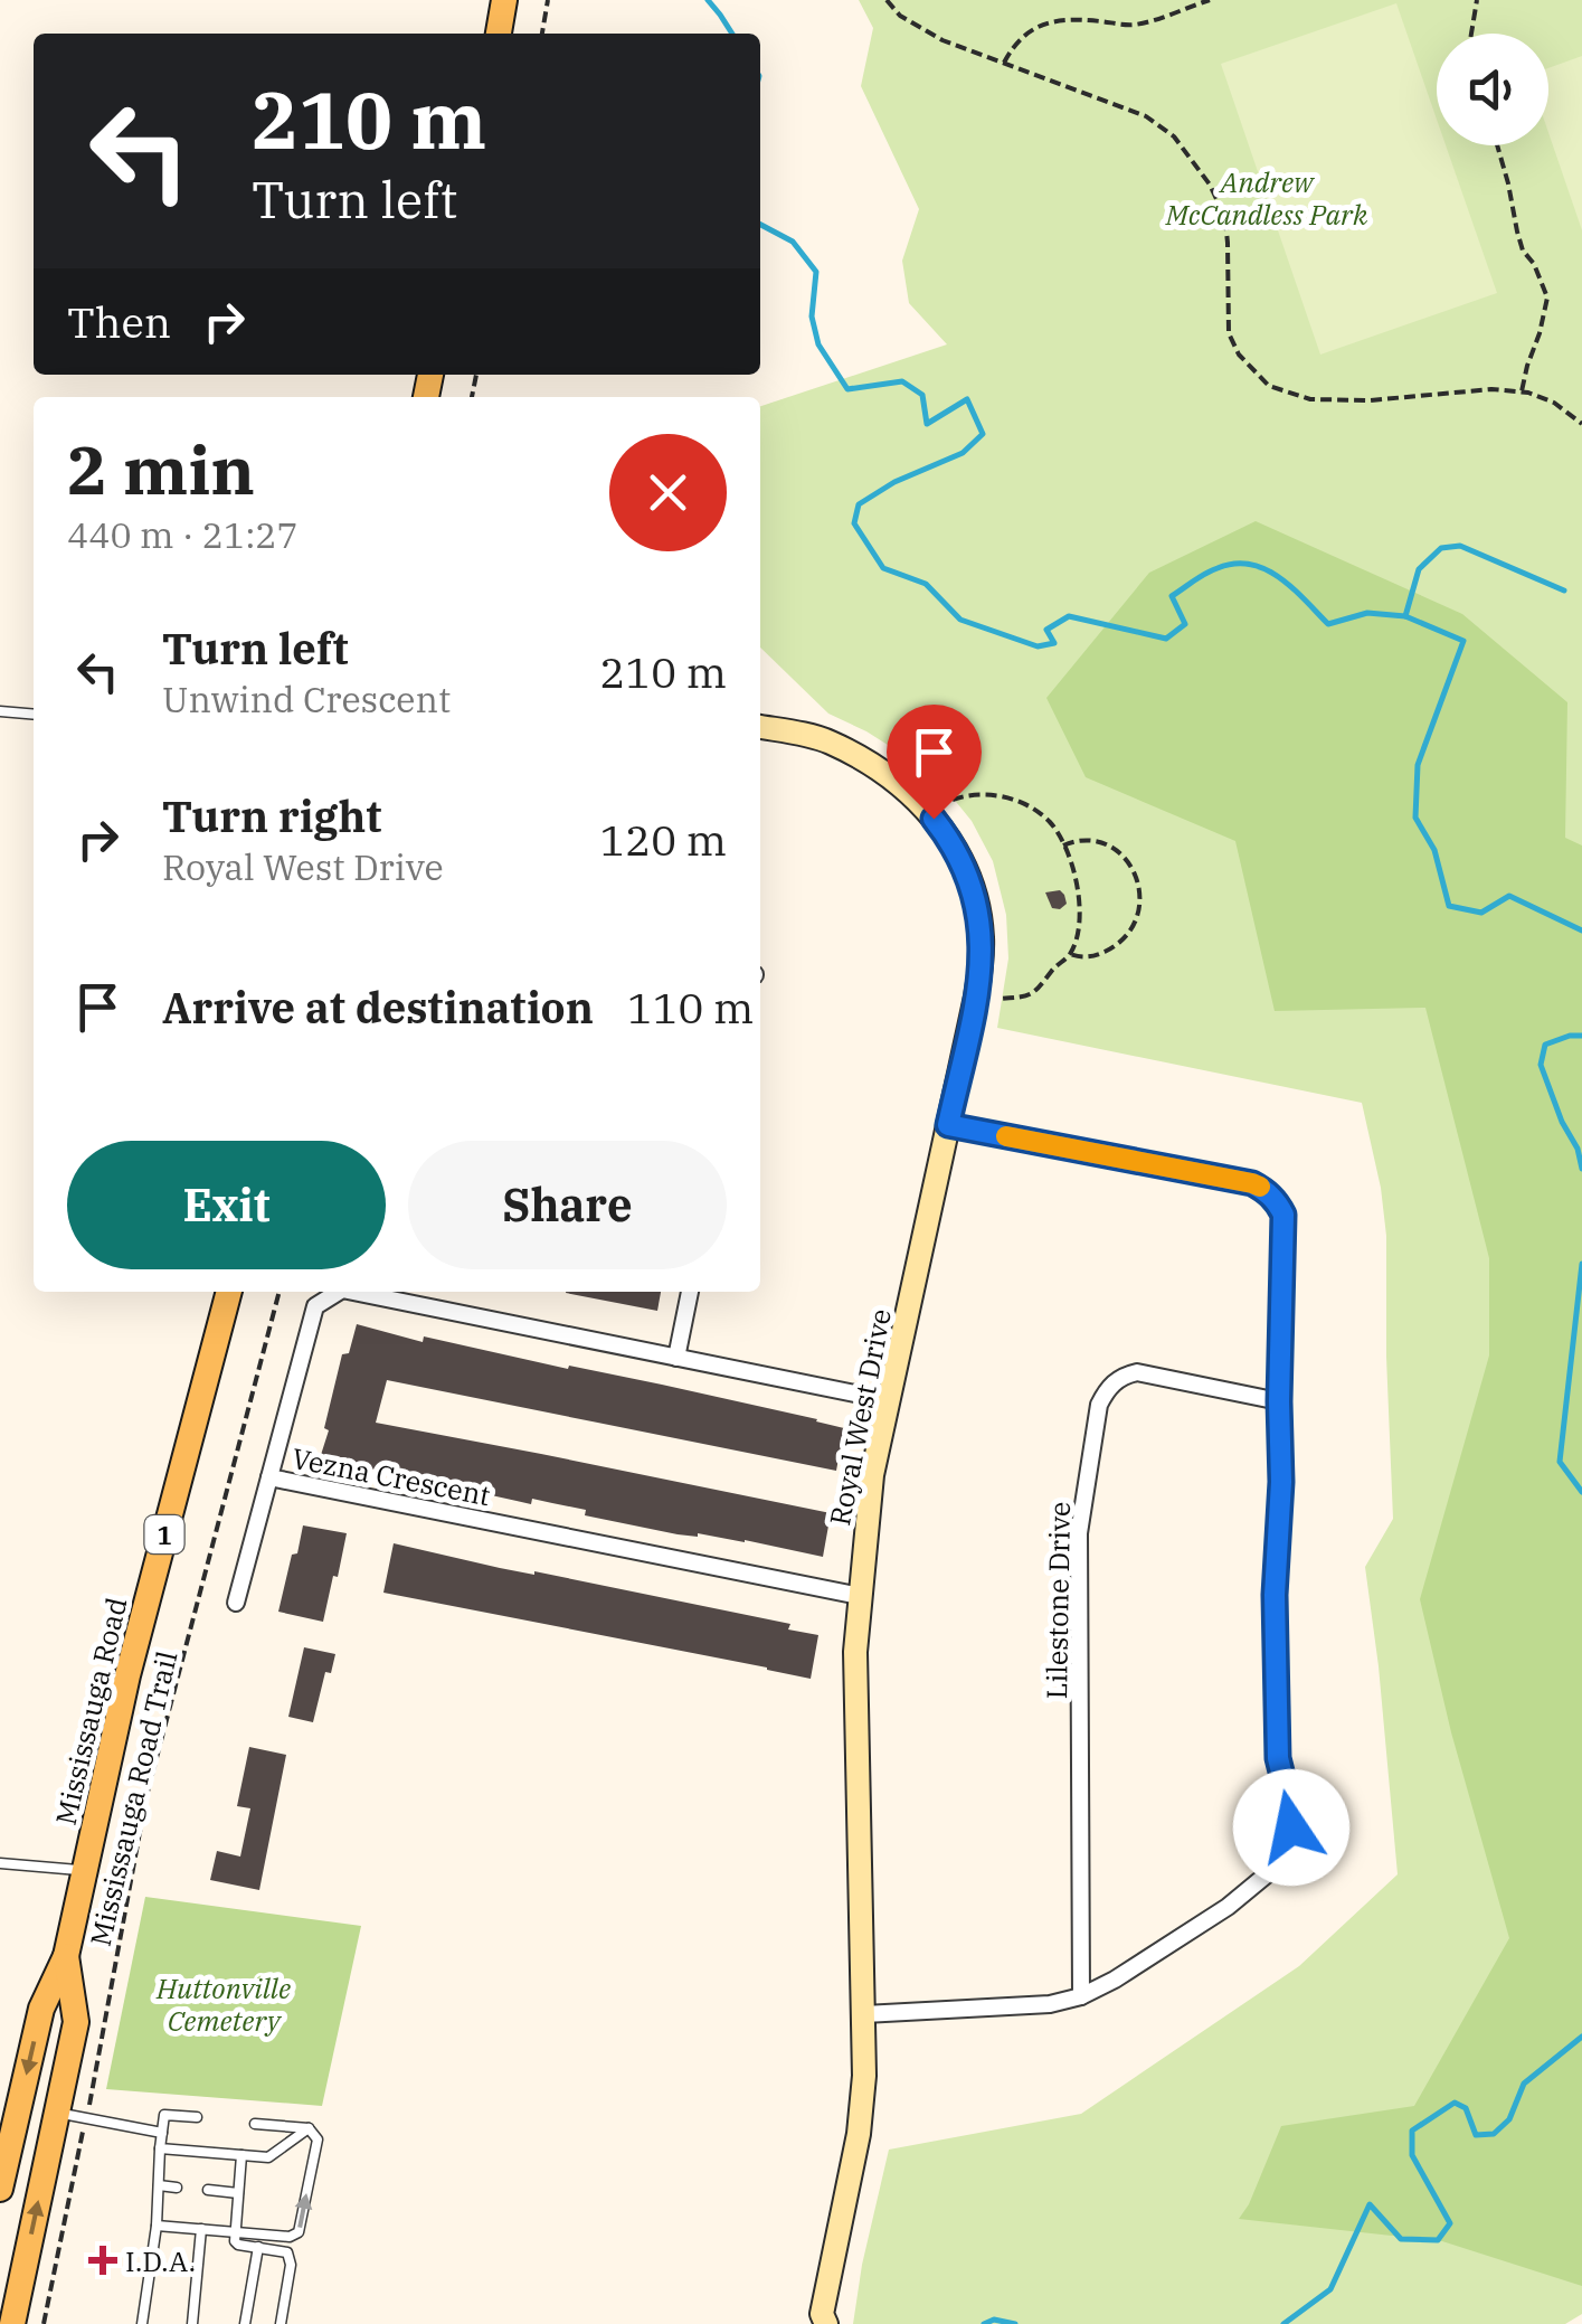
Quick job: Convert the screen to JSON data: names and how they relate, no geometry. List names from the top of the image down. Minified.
{"streets":{"main road":["1","Mississauga Road"],"street":["Royal West Drive","Vezna Crescent","Lilestone Drive"],"path":["Mississauga Road Trail"]},"crossings":[["Royal West Drive","Vezna Crescent"]],"parks":["Andrew McCandless Park","Huttonville Cemetery"],"places":{"health":["I.D.A."]},"page":{"turn":["210 m","Turn left"],"then":"Then","heading":["2 min","440 m · 21:27"],"list":[{"name":"Turn left","note":"Unwind Crescent","value":"210 m"},{"name":"Turn right","note":"Royal West Drive","value":"120 m"},{"name":"Arrive at destination","value":"110 m"}],"buttons":["Exit","Share"]}}
